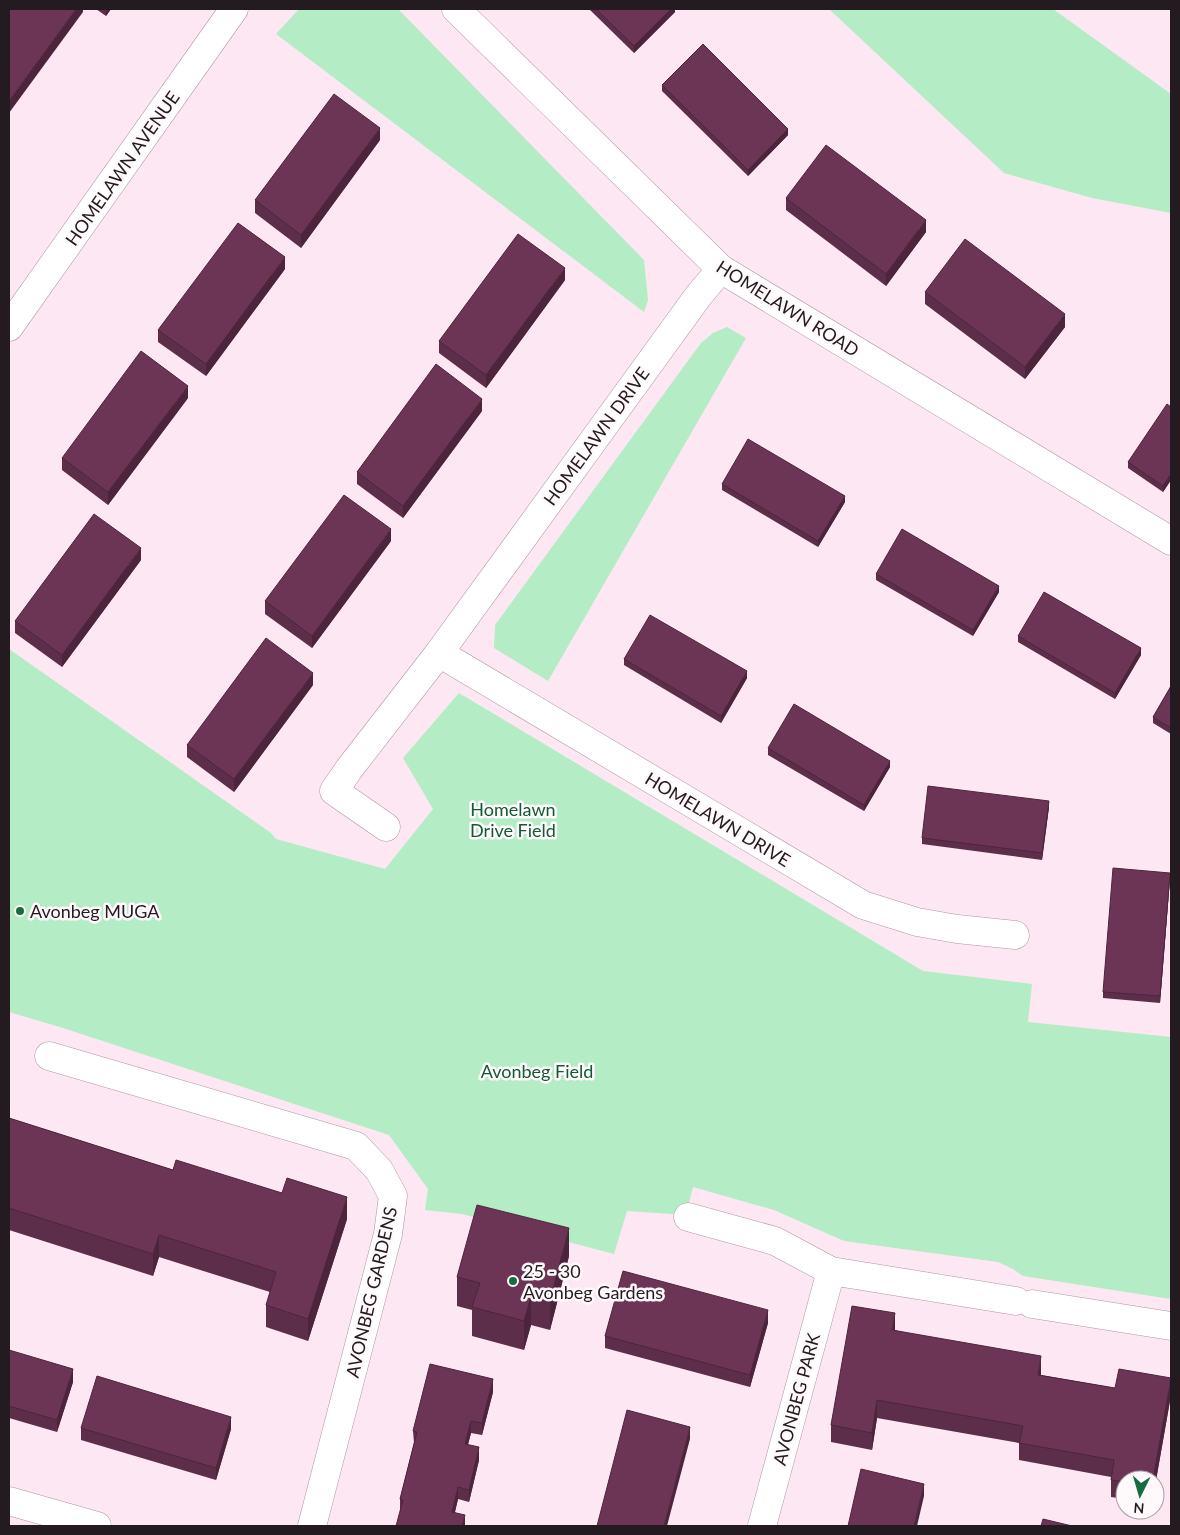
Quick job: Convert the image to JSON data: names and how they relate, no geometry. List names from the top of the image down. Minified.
{"streets":{"street":["HOMELAWN AVENUE","HOMELAWN ROAD","HOMELAWN DRIVE","AVONBEG GARDENS","AVONBEG PARK"]},"crossings":[["HOMELAWN ROAD","HOMELAWN DRIVE"]],"parks":["Homelawn Drive Field","Avonbeg Field"],"places":["Avonbeg MUGA","25 - 30 Avonbeg Gardens"],"north":"bottom"}
